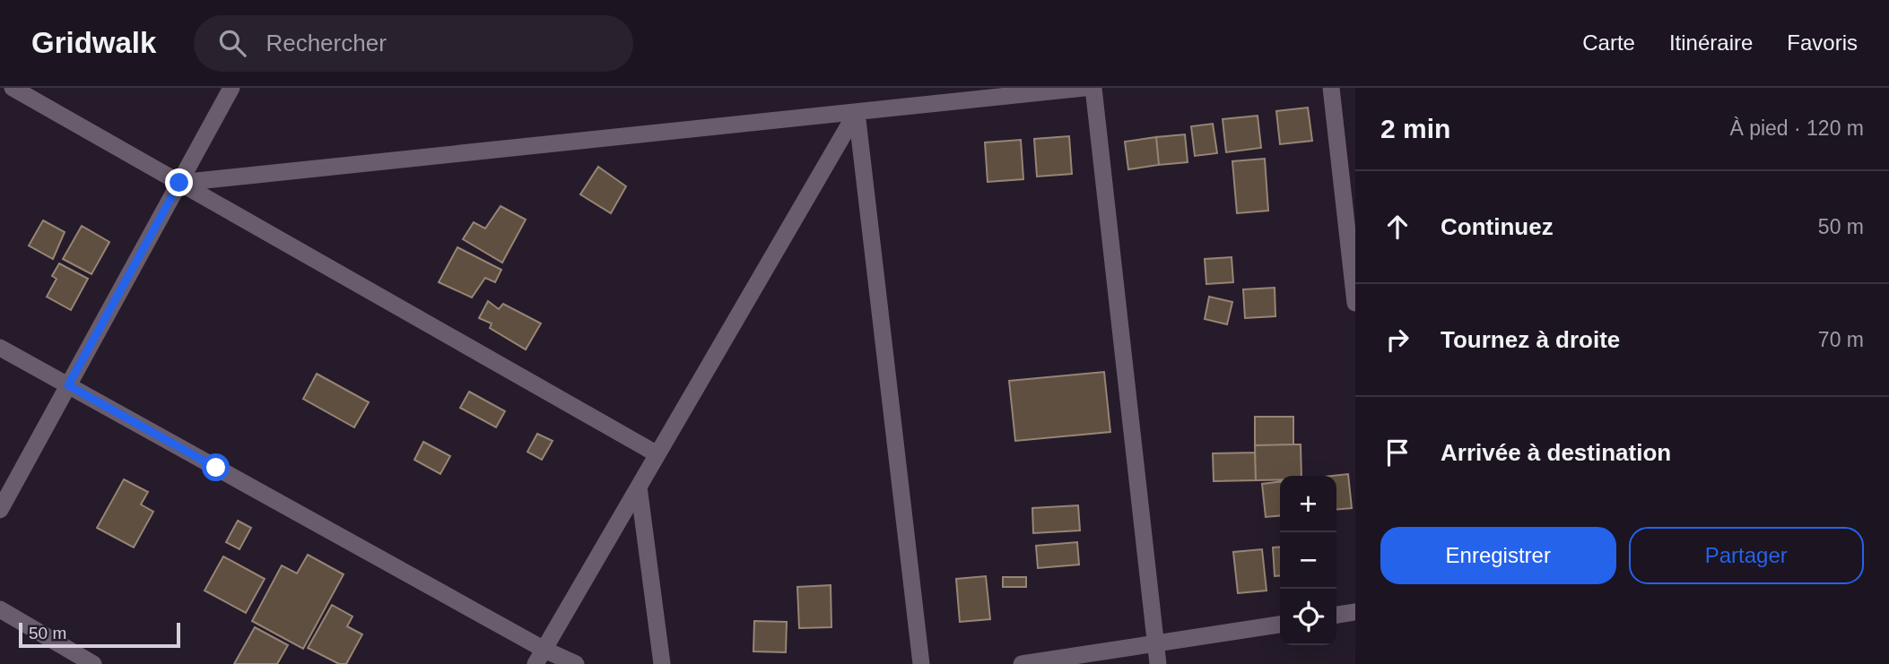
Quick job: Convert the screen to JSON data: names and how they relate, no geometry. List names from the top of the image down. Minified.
{"scale_bar":"50 m","page":{"header":"Gridwalk","search":"Rechercher","nav":["Carte","Itinéraire","Favoris"],"heading":["2 min","À pied · 120 m"],"list":[["Continuez","50 m"],["Tournez à droite","70 m"],"Arrivée à destination"],"map_buttons":["+","−"],"buttons":["Enregistrer","Partager"],"scale":"50 m"}}
